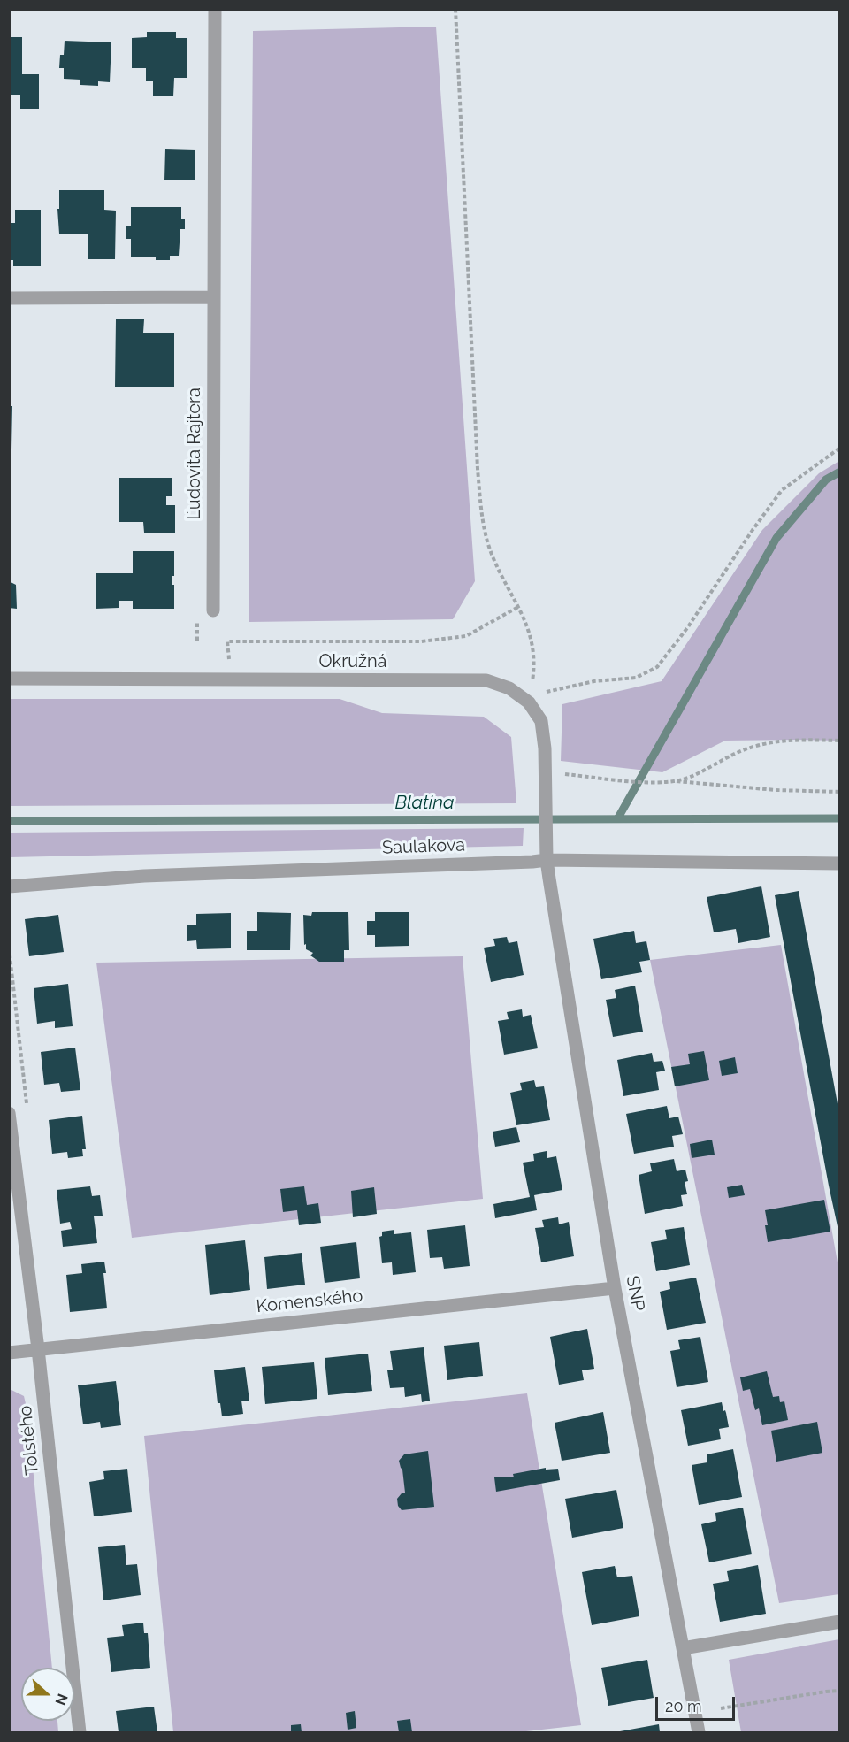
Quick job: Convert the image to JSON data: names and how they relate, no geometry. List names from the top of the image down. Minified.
{"streets":{"street":["Ľudovíta Rajtera","Okružná","Saulakova","SNP","Komenského","Tolstého"]},"crossings":[["Okružná","Saulakova"],["Okružná","SNP"],["Saulakova","SNP"],["SNP","Komenského"],["Komenského","Tolstého"]],"water":["Blatina"],"scale_bar":"20 m","north":"right"}
